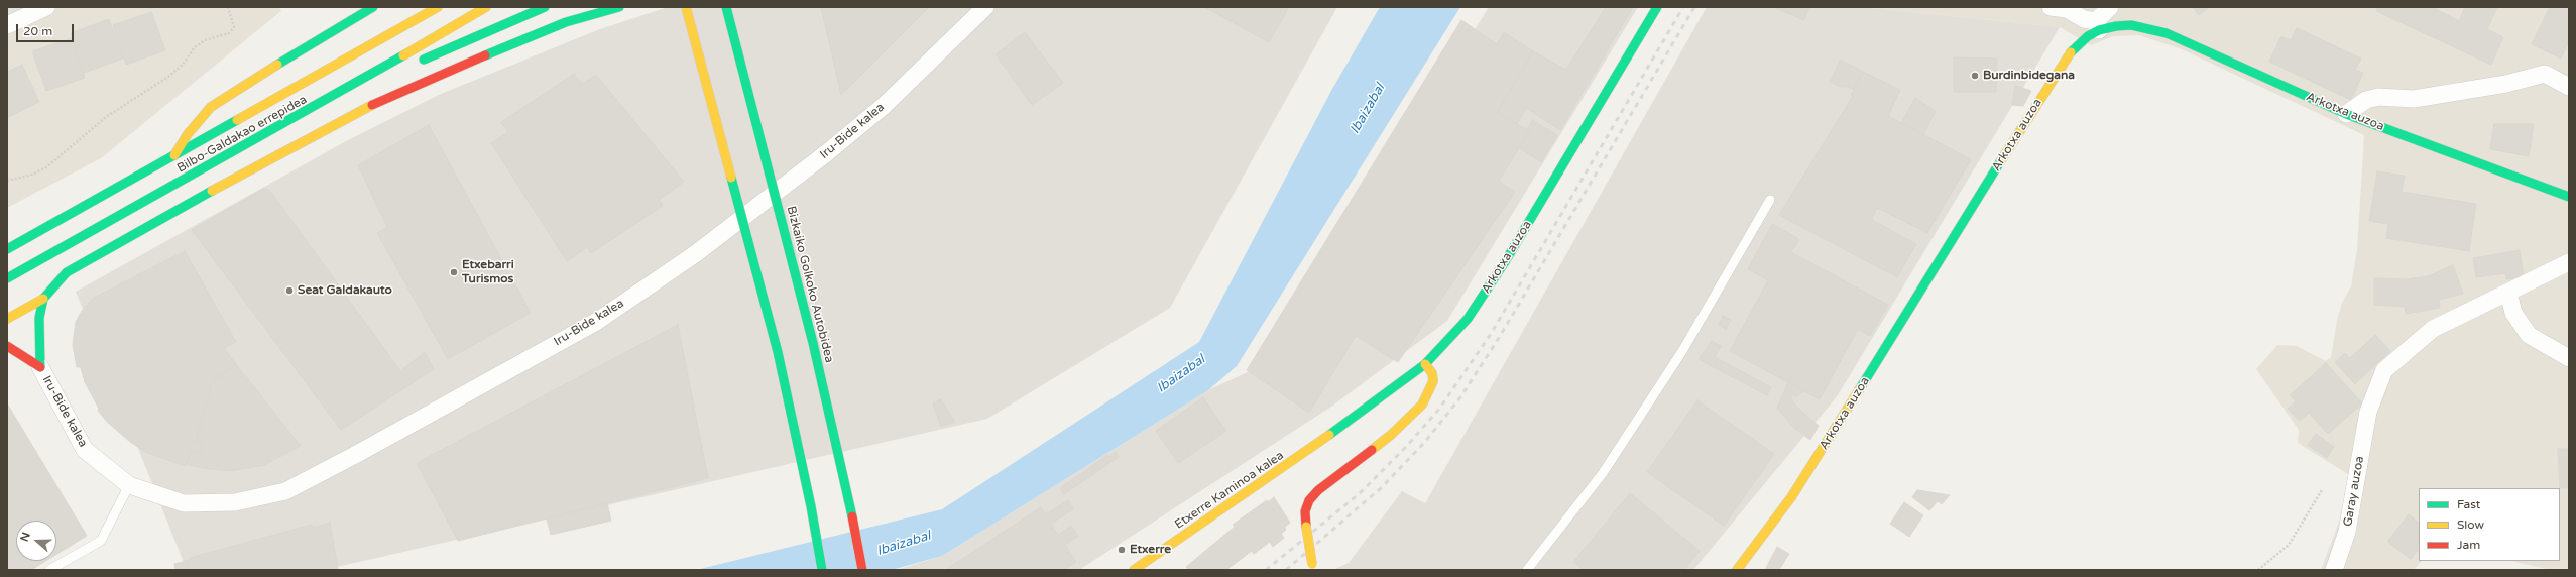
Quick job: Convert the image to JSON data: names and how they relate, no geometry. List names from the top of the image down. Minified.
{"streets":{"main road":["Arkotxa auzoa","Bilbo-Galdakao errepidea","Bizkaiko Golkoko Autobidea","Etxerre Kaminoa kalea"],"street":["Iru-Bide kalea","Garay auzoa"]},"crossings":[["Arkotxa auzoa","Etxerre Kaminoa kalea"]],"water":["Ibaizabal"],"places":["Burdinbidegana","Etxebarri Turismos","Seat Galdakauto","Etxerre"],"legend":["Fast","Slow","Jam"],"scale_bar":"20 m","north":"left"}
